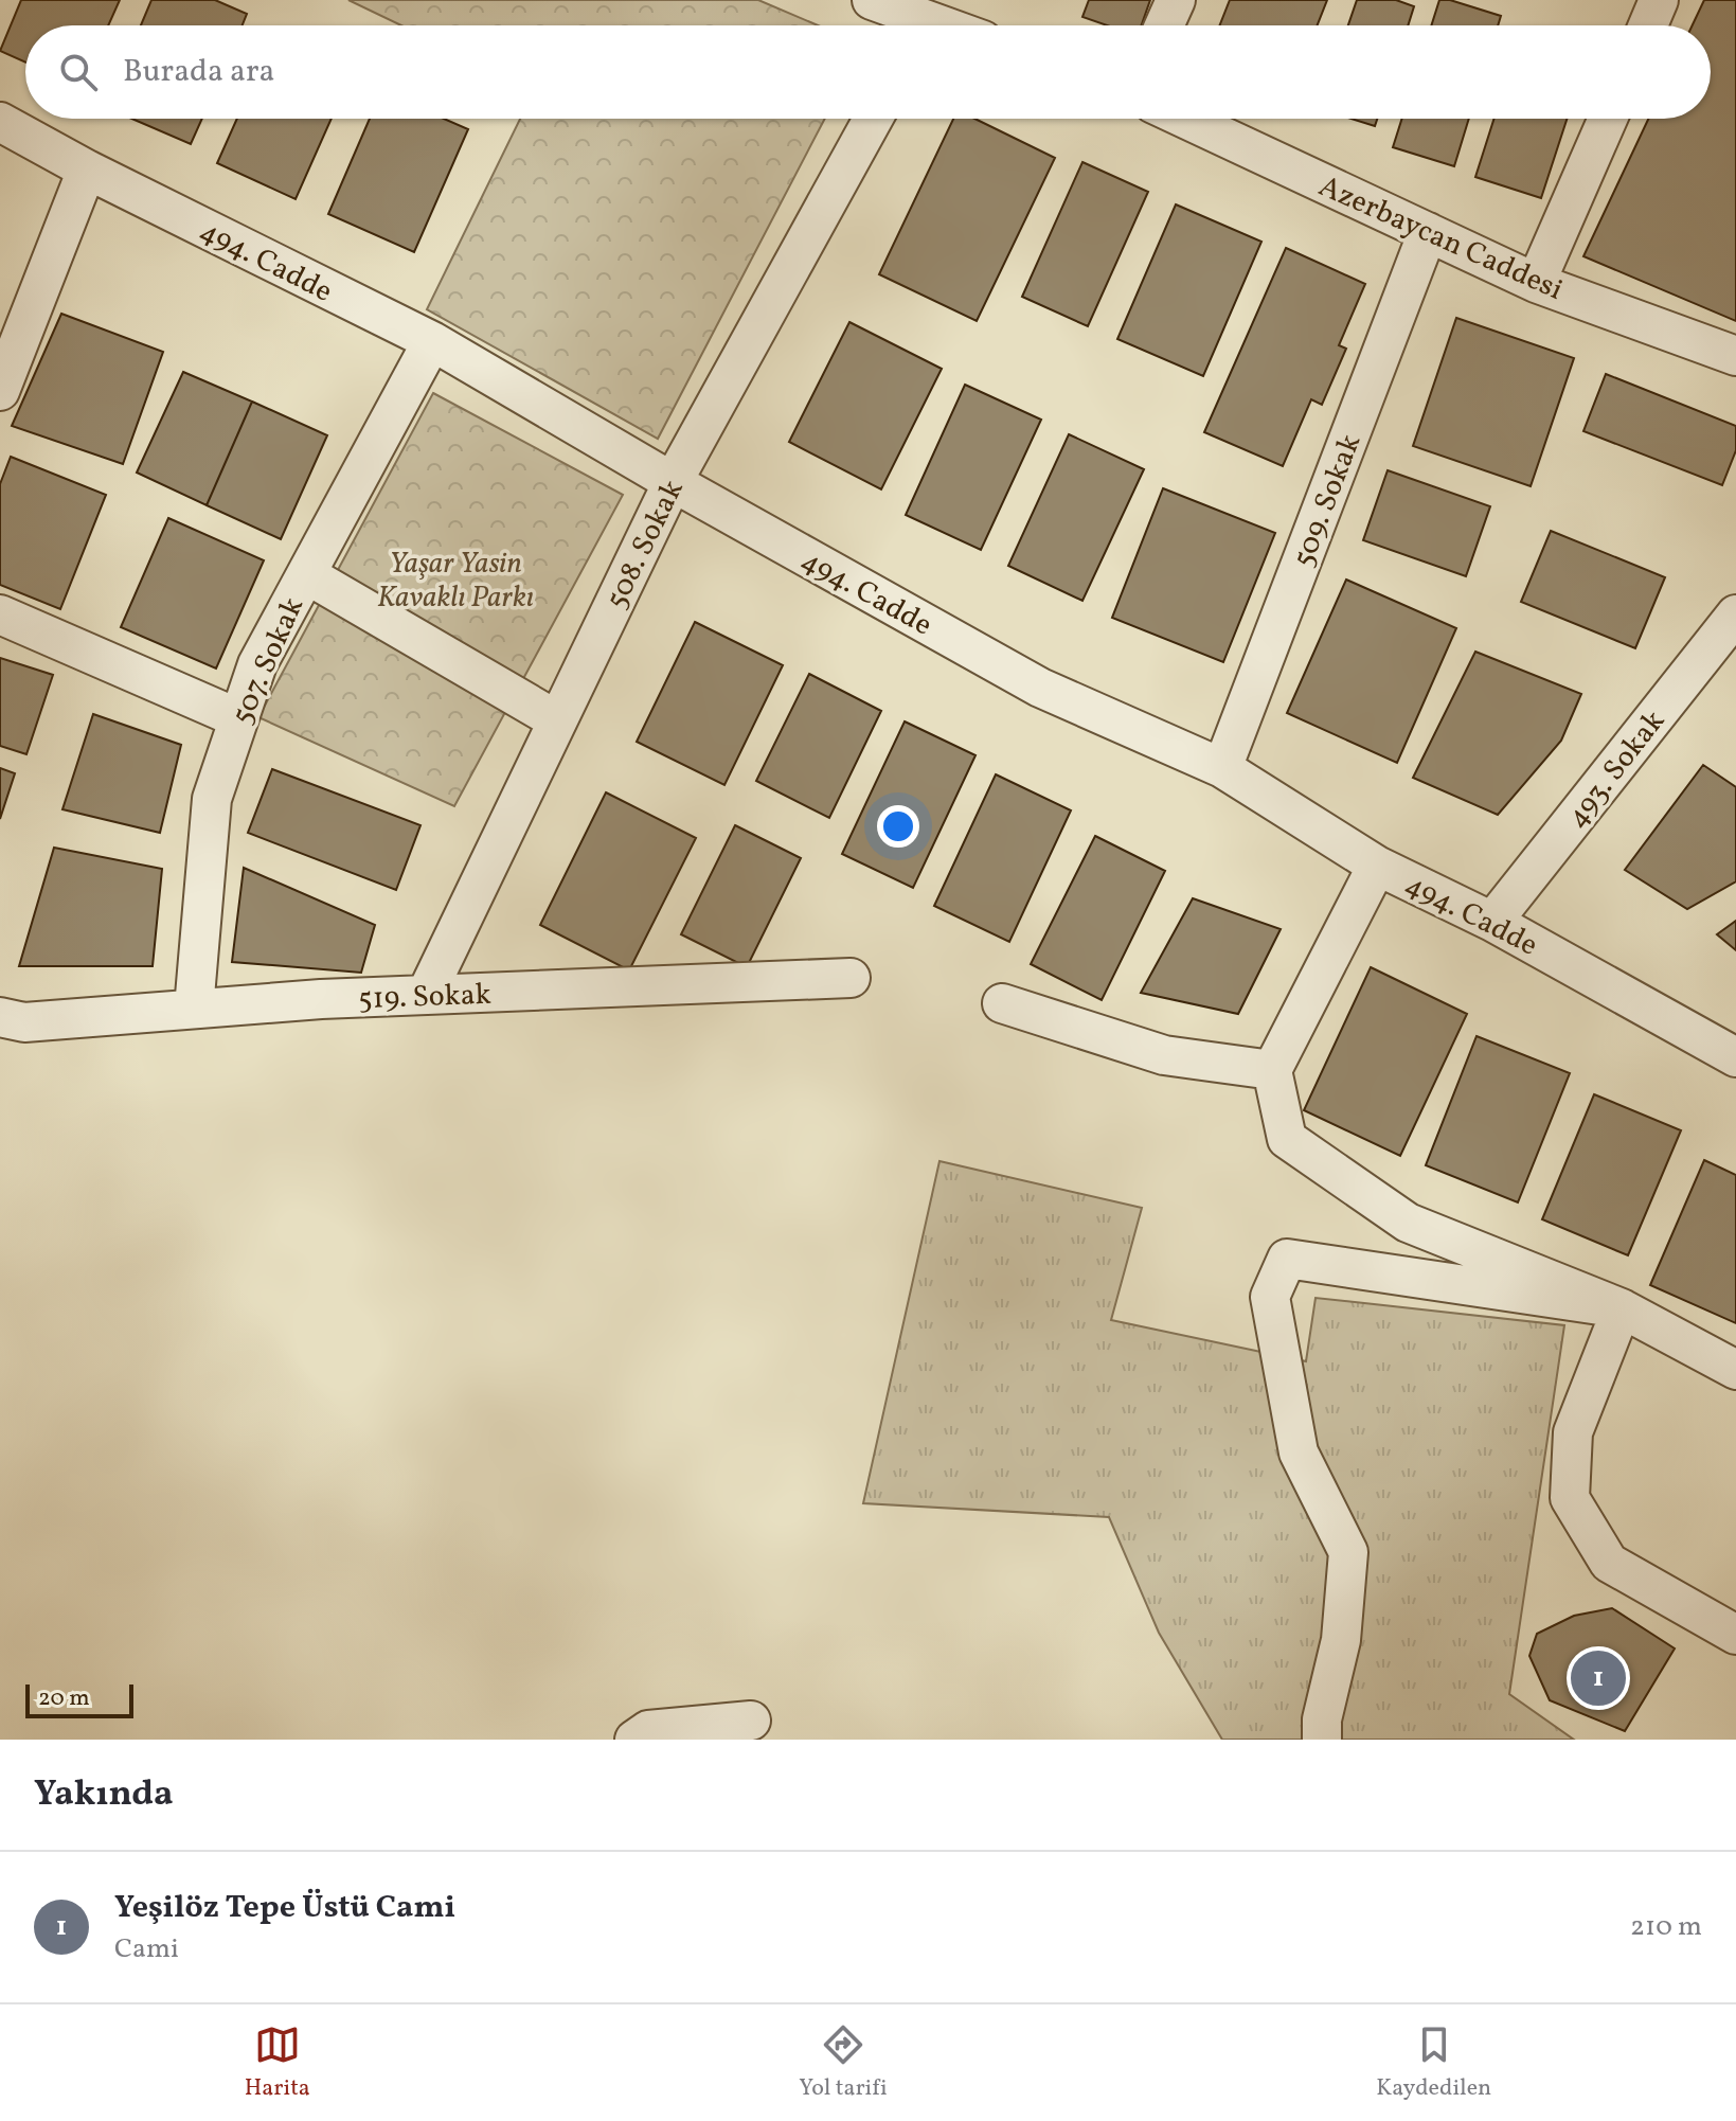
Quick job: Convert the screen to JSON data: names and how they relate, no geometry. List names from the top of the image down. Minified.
{"streets":{"street":["Azerbaycan Caddesi","494. Cadde","509. Sokak","508. Sokak","507. Sokak","493. Sokak","519. Sokak"]},"crossings":[["Azerbaycan Caddesi","509. Sokak"],["494. Cadde","509. Sokak"],["494. Cadde","508. Sokak"],["494. Cadde","507. Sokak"],["494. Cadde","493. Sokak"],["508. Sokak","519. Sokak"],["507. Sokak","519. Sokak"]],"parks":["Yaşar Yasin Kavaklı Parkı"],"scale_bar":"20 m","page":{"search":"Burada ara","pins":"1","scale":"20 m","heading":"Yakında","list":[{"mark":"1","name":"Yeşilöz Tepe Üstü Cami","note":"Cami","value":"210 m"}],"nav":["Harita","Yol tarifi","Kaydedilen"]}}
